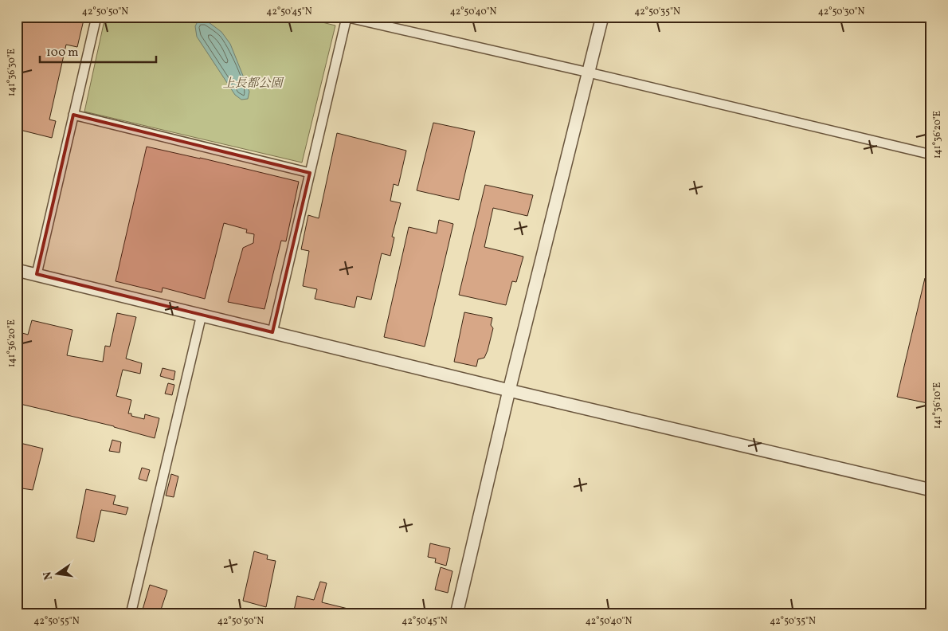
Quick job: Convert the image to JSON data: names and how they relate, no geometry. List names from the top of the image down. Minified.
{"parks":["上長都公園"],"scale_bar":"100 m","north":"left","coordinates":["42°50'50\"N","42°50'45\"N","42°50'40\"N","42°50'35\"N","42°50'30\"N","141°36'30\"E","141°36'20\"E","141°36'10\"E","42°50'55\"N"]}
